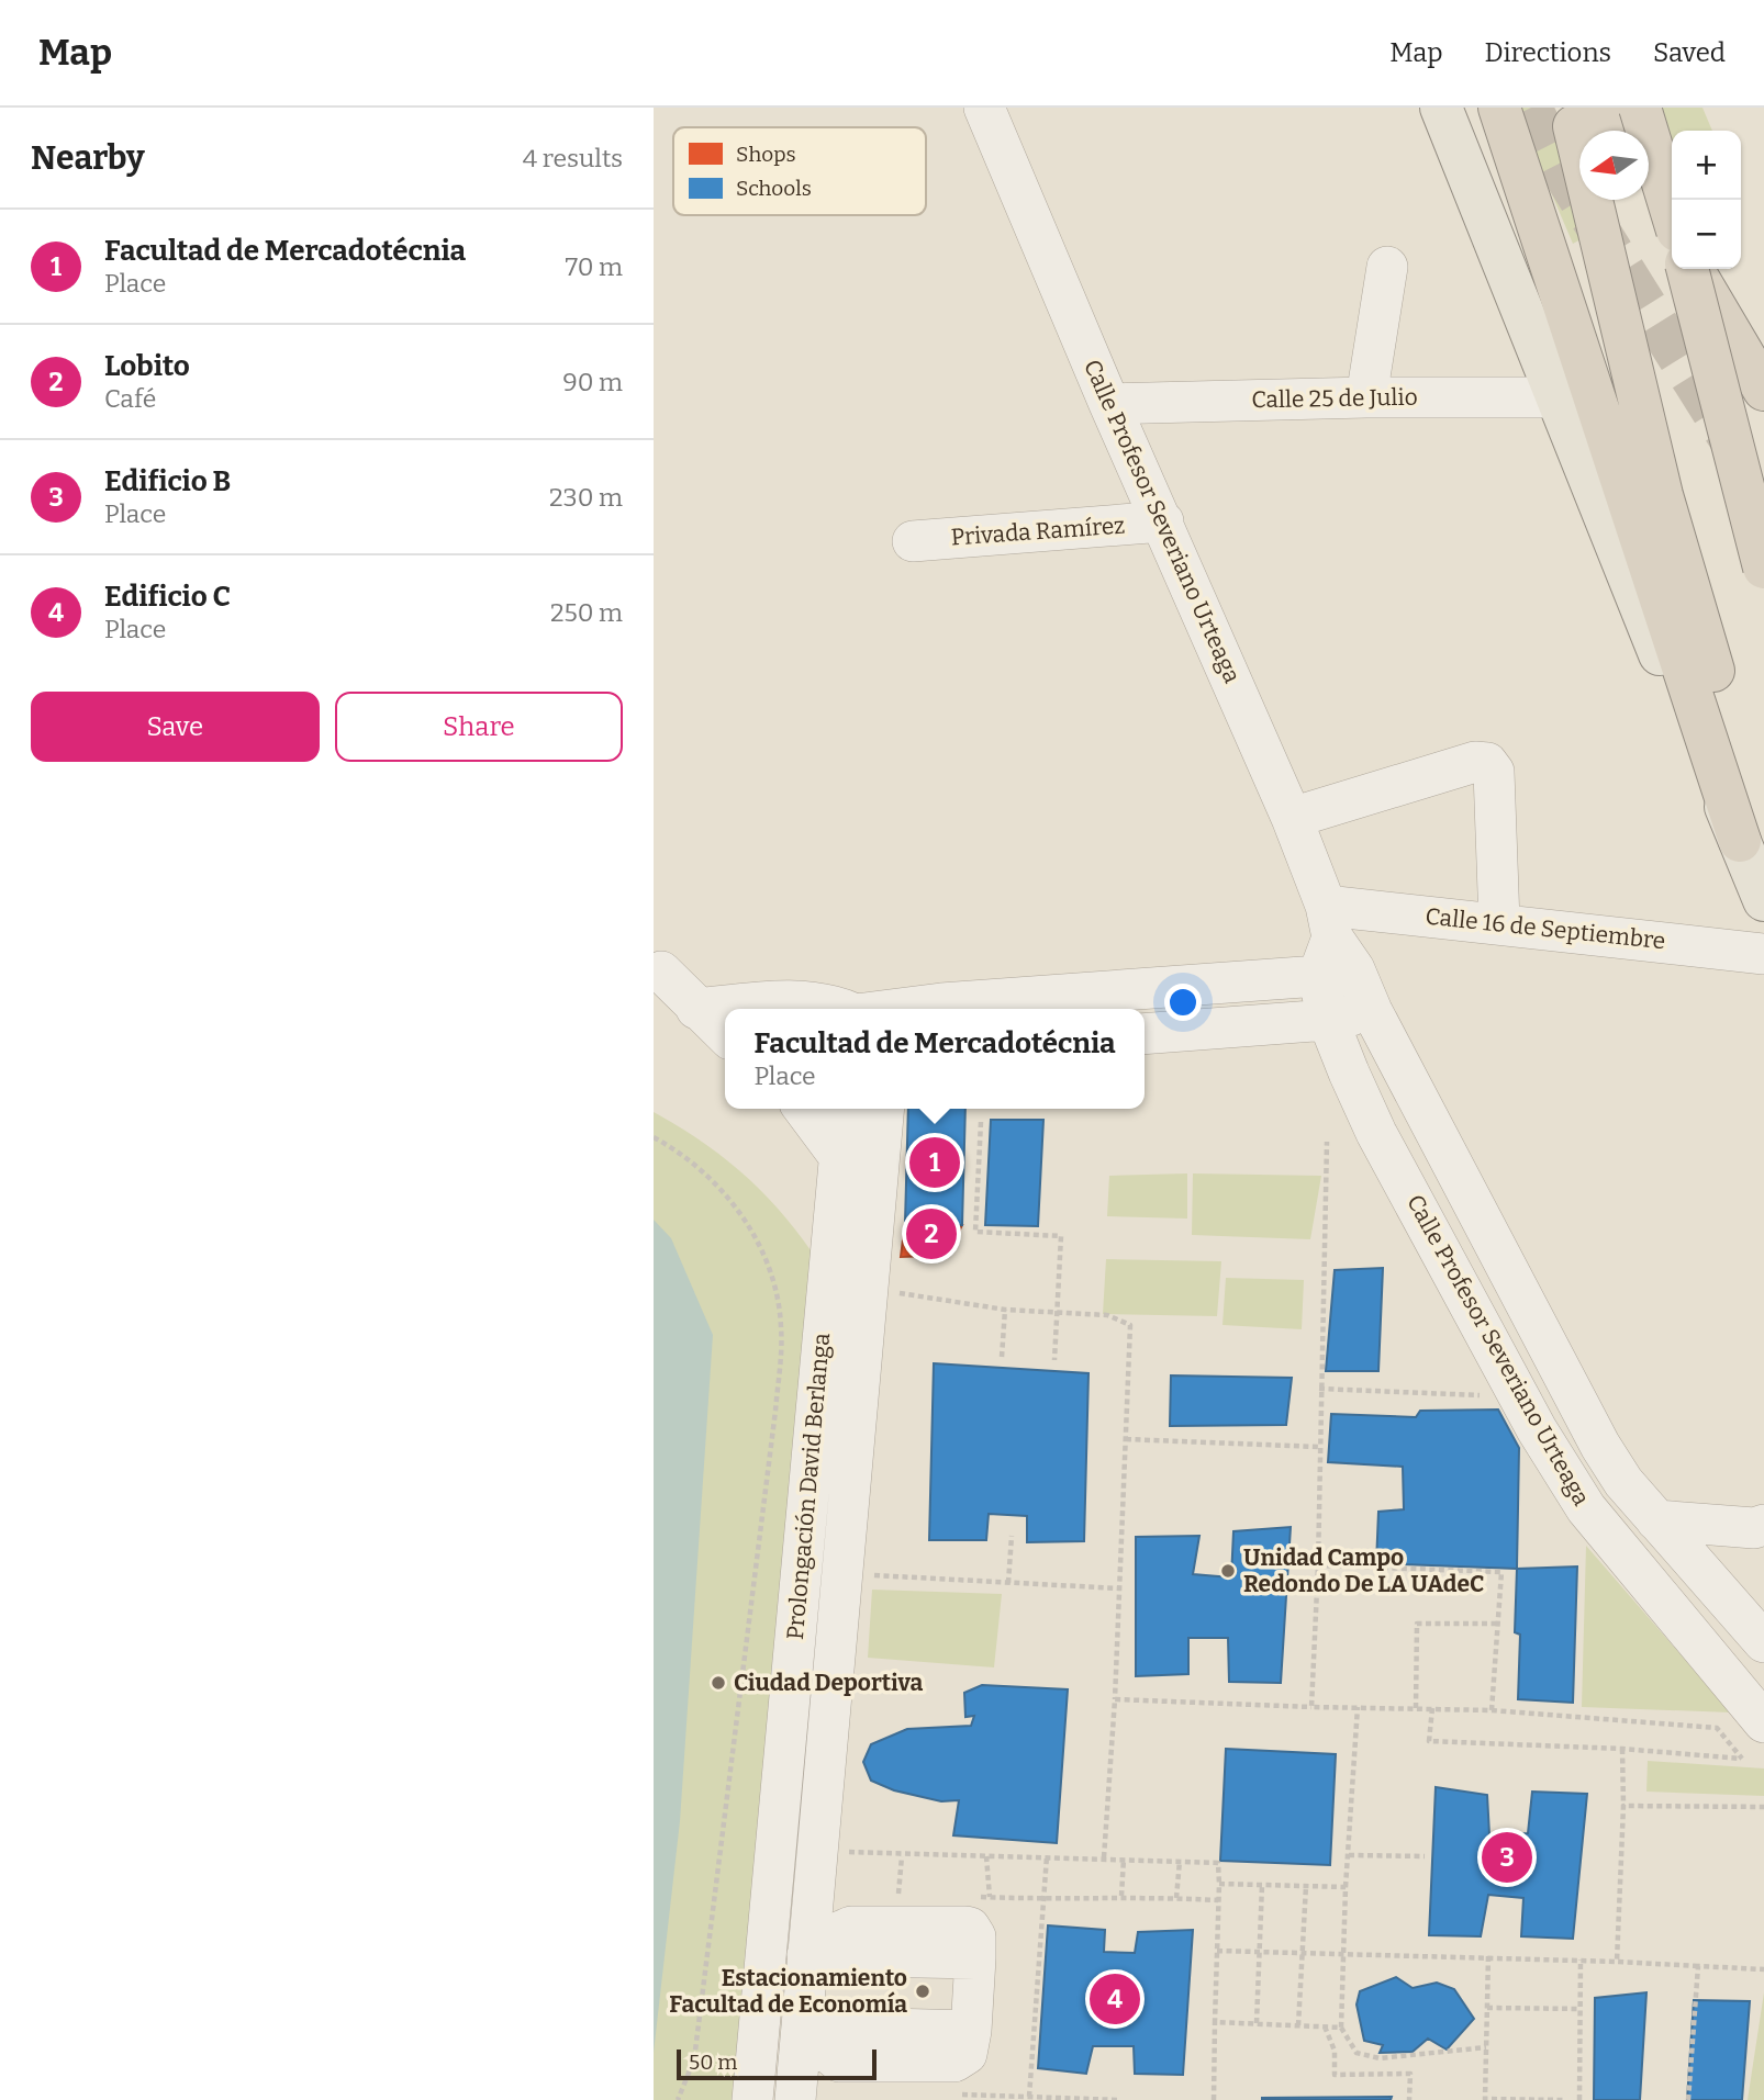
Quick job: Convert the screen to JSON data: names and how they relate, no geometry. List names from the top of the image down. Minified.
{"streets":{"street":["Calle 25 de Julio","Calle Profesor Severiano Urteaga","Privada Ramírez","Calle 16 de Septiembre","Prolongación David Berlanga"]},"crossings":[["Calle 25 de Julio","Calle Profesor Severiano Urteaga"],["Calle Profesor Severiano Urteaga","Privada Ramírez"],["Calle Profesor Severiano Urteaga","Calle 16 de Septiembre"]],"places":["Unidad Campo Redondo De LA UAdeC","Ciudad Deportiva","Estacionamiento Facultad de Economía"],"legend":["Shops","Schools"],"scale_bar":"50 m","north":"left","page":{"header":"Map","nav":["Map","Directions","Saved"],"heading":["Nearby","4 results"],"map_buttons":["+","−"],"list":[{"mark":"1","name":"Facultad de Mercadotécnia","note":"Place","value":"70 m"},{"mark":"2","name":"Lobito","note":"Café","value":"90 m"},{"mark":"3","name":"Edificio B","note":"Place","value":"230 m"},{"mark":"4","name":"Edificio C","note":"Place","value":"250 m"}],"buttons":["Save","Share"],"popup":["Facultad de Mercadotécnia","Place"],"pins":["1","2","3","4"],"scale":"50 m"}}
